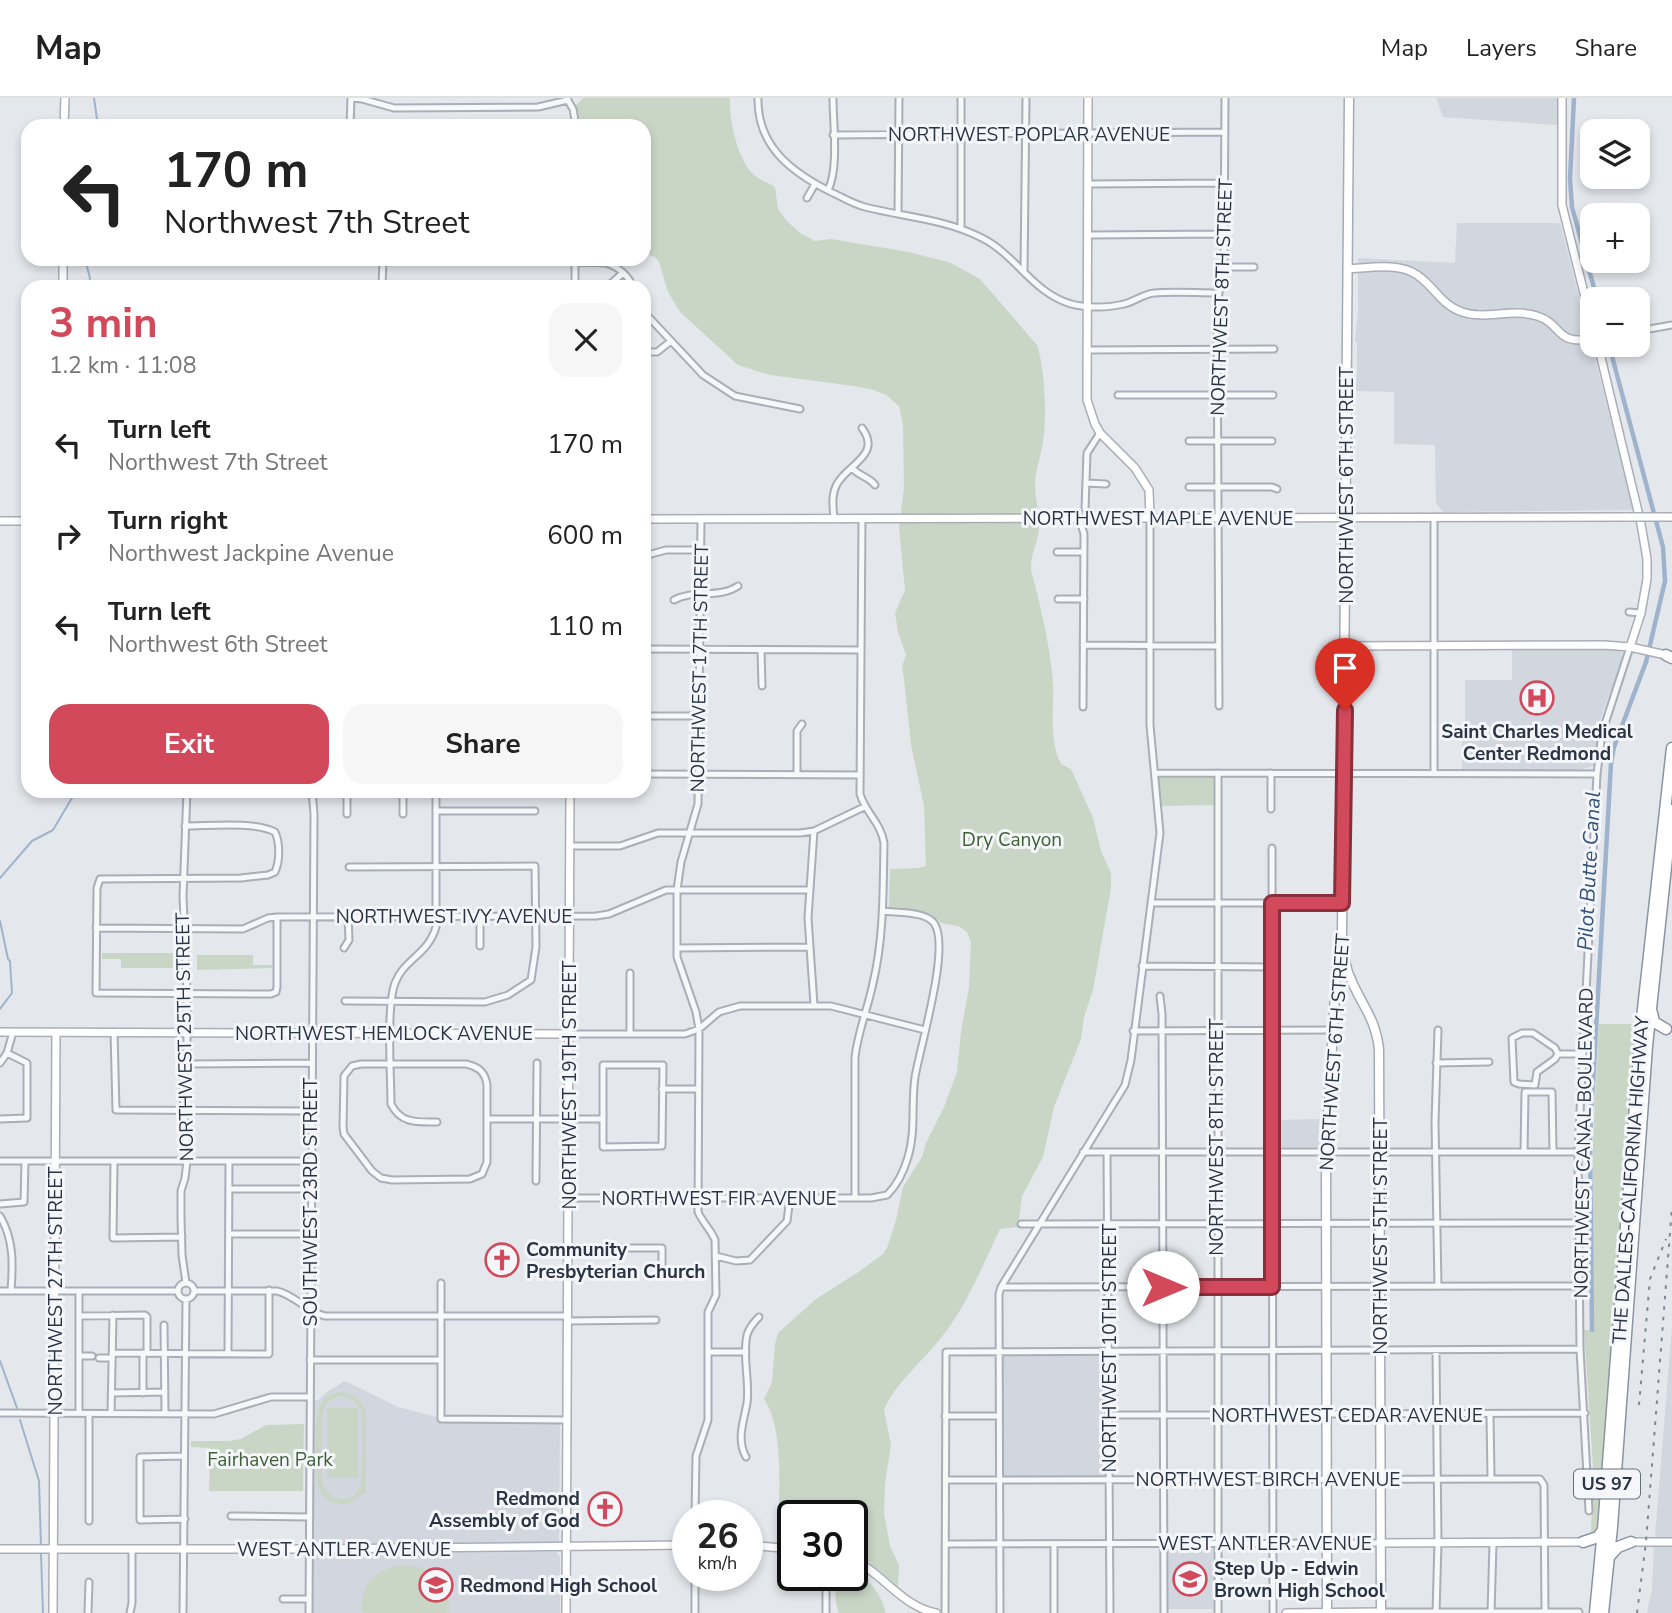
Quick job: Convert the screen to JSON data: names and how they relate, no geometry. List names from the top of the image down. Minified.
{"streets":{"highway":["THE DALLES-CALIFORNIA HIGHWAY","US 97"],"main road":["NORTHWEST 6TH STREET","NORTHWEST 5TH STREET"],"street":["NORTHWEST POPLAR AVENUE","NORTHWEST 8TH STREET","NORTHWEST MAPLE AVENUE","NORTHWEST 17TH STREET","NORTHWEST IVY AVENUE","NORTHWEST HEMLOCK AVENUE","NORTHWEST 25TH STREET","NORTHWEST 19TH STREET","NORTHWEST CANAL BOULEVARD","NORTHWEST FIR AVENUE","SOUTHWEST 23RD STREET","NORTHWEST 27TH STREET","NORTHWEST 10TH STREET","NORTHWEST CEDAR AVENUE","NORTHWEST BIRCH AVENUE","WEST ANTLER AVENUE"]},"crossings":[["NORTHWEST POPLAR AVENUE","NORTHWEST 8TH STREET"],["NORTHWEST 8TH STREET","NORTHWEST MAPLE AVENUE"],["NORTHWEST 8TH STREET","NORTHWEST CEDAR AVENUE"],["NORTHWEST 8TH STREET","NORTHWEST BIRCH AVENUE"],["NORTHWEST 8TH STREET","WEST ANTLER AVENUE"],["NORTHWEST 6TH STREET","NORTHWEST MAPLE AVENUE"],["NORTHWEST 6TH STREET","NORTHWEST 5TH STREET"],["NORTHWEST 6TH STREET","NORTHWEST CEDAR AVENUE"],["NORTHWEST 6TH STREET","NORTHWEST BIRCH AVENUE"],["NORTHWEST 6TH STREET","WEST ANTLER AVENUE"],["NORTHWEST MAPLE AVENUE","NORTHWEST 17TH STREET"],["NORTHWEST 17TH STREET","NORTHWEST IVY AVENUE"],["NORTHWEST 17TH STREET","NORTHWEST HEMLOCK AVENUE"],["NORTHWEST 17TH STREET","NORTHWEST FIR AVENUE"],["NORTHWEST IVY AVENUE","NORTHWEST 25TH STREET"],["NORTHWEST IVY AVENUE","NORTHWEST 19TH STREET"],["NORTHWEST IVY AVENUE","SOUTHWEST 23RD STREET"],["NORTHWEST HEMLOCK AVENUE","NORTHWEST 25TH STREET"],["NORTHWEST HEMLOCK AVENUE","NORTHWEST 19TH STREET"],["NORTHWEST HEMLOCK AVENUE","NORTHWEST FIR AVENUE"],["NORTHWEST HEMLOCK AVENUE","SOUTHWEST 23RD STREET"],["NORTHWEST HEMLOCK AVENUE","NORTHWEST 27TH STREET"],["NORTHWEST 19TH STREET","NORTHWEST FIR AVENUE"],["NORTHWEST 19TH STREET","WEST ANTLER AVENUE"],["NORTHWEST CANAL BOULEVARD","NORTHWEST CEDAR AVENUE"],["SOUTHWEST 23RD STREET","WEST ANTLER AVENUE"],["NORTHWEST 5TH STREET","NORTHWEST CEDAR AVENUE"],["NORTHWEST 5TH STREET","NORTHWEST BIRCH AVENUE"],["NORTHWEST 5TH STREET","WEST ANTLER AVENUE"],["NORTHWEST 27TH STREET","WEST ANTLER AVENUE"],["NORTHWEST 10TH STREET","NORTHWEST CEDAR AVENUE"],["NORTHWEST 10TH STREET","NORTHWEST BIRCH AVENUE"],["NORTHWEST 10TH STREET","WEST ANTLER AVENUE"],["NORTHWEST BIRCH AVENUE","WEST ANTLER AVENUE"]],"water":["Pilot Butte Canal"],"parks":["Dry Canyon","Fairhaven Park"],"places":{"hospital":["Saint Charles Medical Center Redmond"],"church":["Community Presbyterian Church","Redmond Assembly of God"],"school or university":["Step Up - Edwin Brown High School","Redmond High School"]},"page":{"header":"Map","nav":["Map","Layers","Share"],"map_buttons":["+","−"],"turn":["170 m","Northwest 7th Street"],"heading":["3 min","1.2 km · 11:08"],"list":[{"name":"Turn left","note":"Northwest 7th Street","value":"170 m"},{"name":"Turn right","note":"Northwest Jackpine Avenue","value":"600 m"},{"name":"Turn left","note":"Northwest 6th Street","value":"110 m"}],"buttons":["Exit","Share"],"speed":"26 km/h","limit":"30"}}
